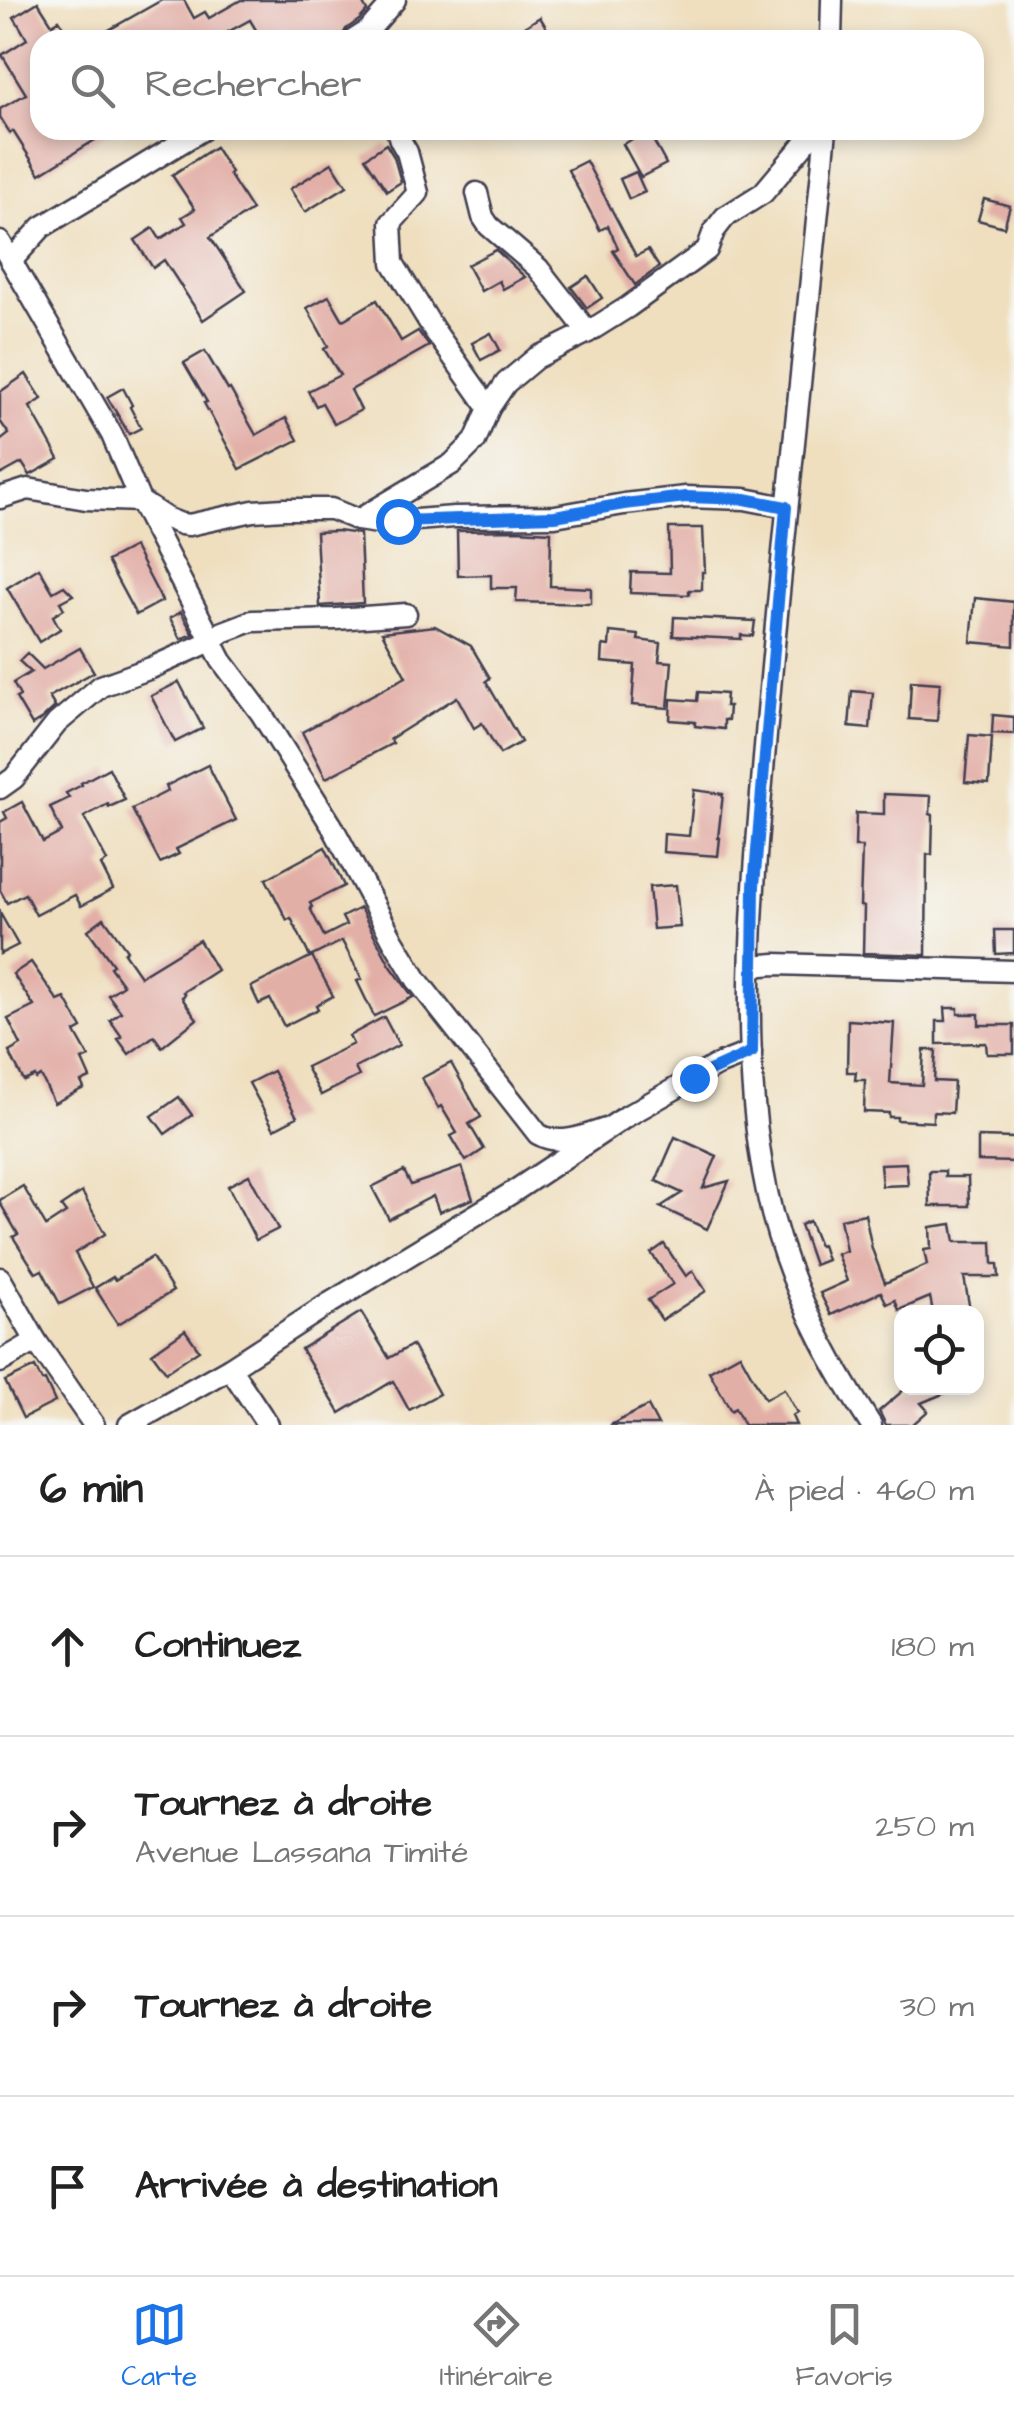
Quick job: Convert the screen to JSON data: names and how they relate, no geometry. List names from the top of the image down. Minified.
{"page":{"search":"Rechercher","heading":["6 min","À pied · 460 m"],"list":[["Continuez","180 m"],["Tournez à droite","Avenue Lassana Timité","250 m"],["Tournez à droite","30 m"],"Arrivée à destination"],"nav":["Carte","Itinéraire","Favoris"]}}
